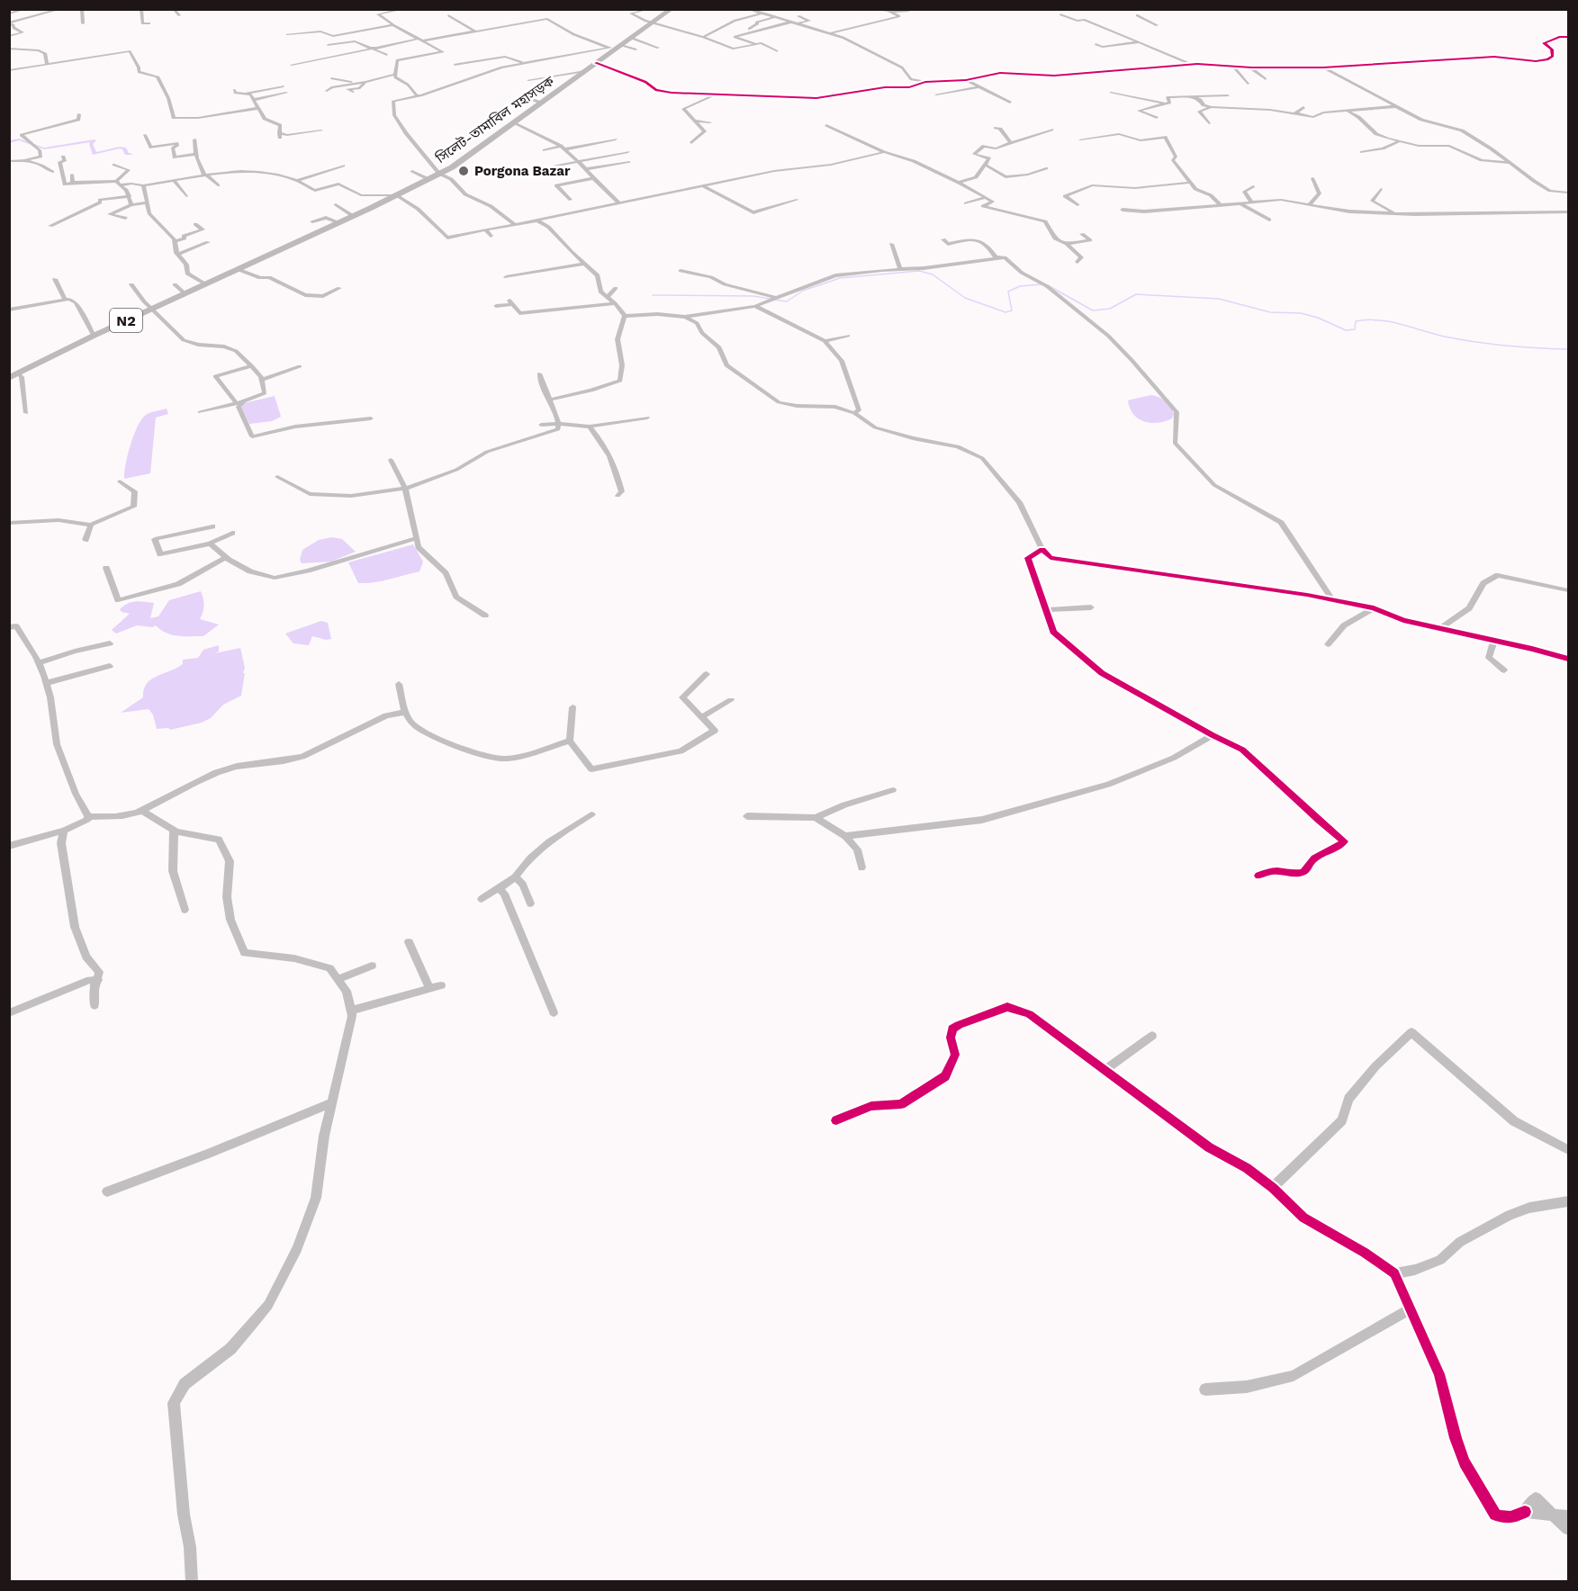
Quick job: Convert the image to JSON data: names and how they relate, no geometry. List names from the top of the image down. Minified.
{"streets":{"highway":["সিলেট-তামাবিল মহাসড়ক","N2"]},"crossings":[["সিলেট-তামাবিল মহাসড়ক","N2"]],"places":["Porgona Bazar"]}
